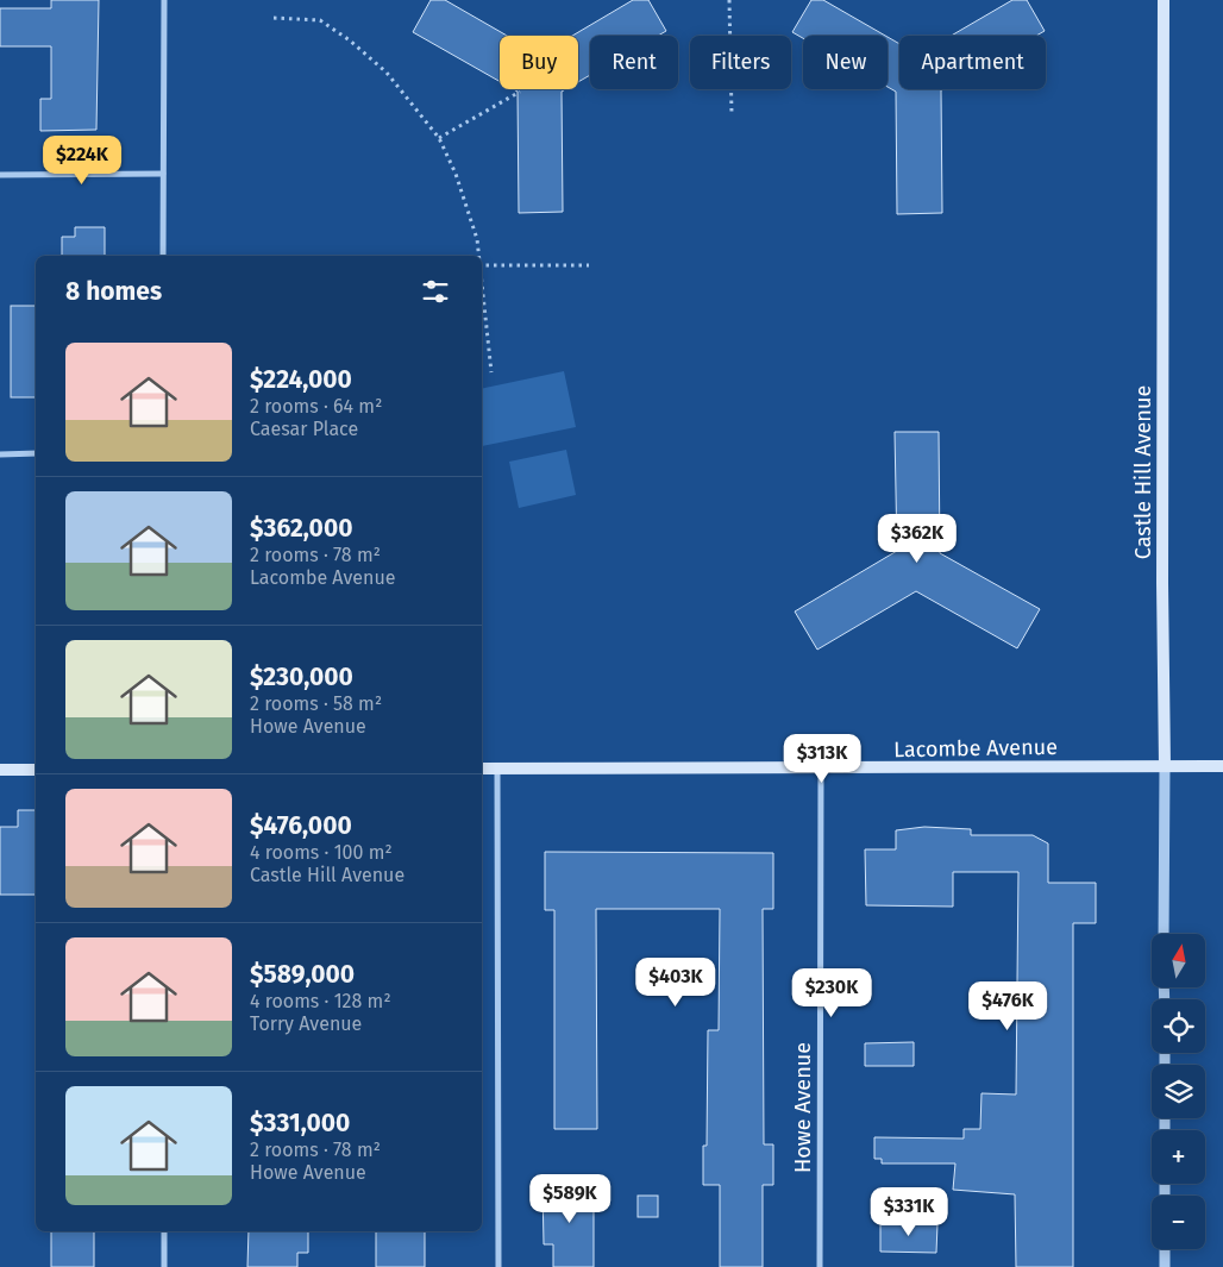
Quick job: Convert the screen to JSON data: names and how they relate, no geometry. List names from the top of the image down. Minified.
{"streets":{"main road":["Castle Hill Avenue","Lacombe Avenue"],"street":["Howe Avenue"]},"crossings":[["Castle Hill Avenue","Lacombe Avenue"],["Lacombe Avenue","Howe Avenue"]],"north":"top","page":{"chip":["Buy","Rent","Filters","New","Apartment"],"price":["$224K","$362K","$313K","$403K","$230K","$476K","$589K","$331K"],"heading":"8 homes","list":[{"name":"$224,000","note":"2 rooms · 64 m² · Caesar Place"},{"name":"$362,000","note":"2 rooms · 78 m² · Lacombe Avenue"},{"name":"$230,000","note":"2 rooms · 58 m² · Howe Avenue"},{"name":"$476,000","note":"4 rooms · 100 m² · Castle Hill Avenue"},{"name":"$589,000","note":"4 rooms · 128 m² · Torry Avenue"},{"name":"$331,000","note":"2 rooms · 78 m² · Howe Avenue"}],"map_buttons":["+","−"]}}
